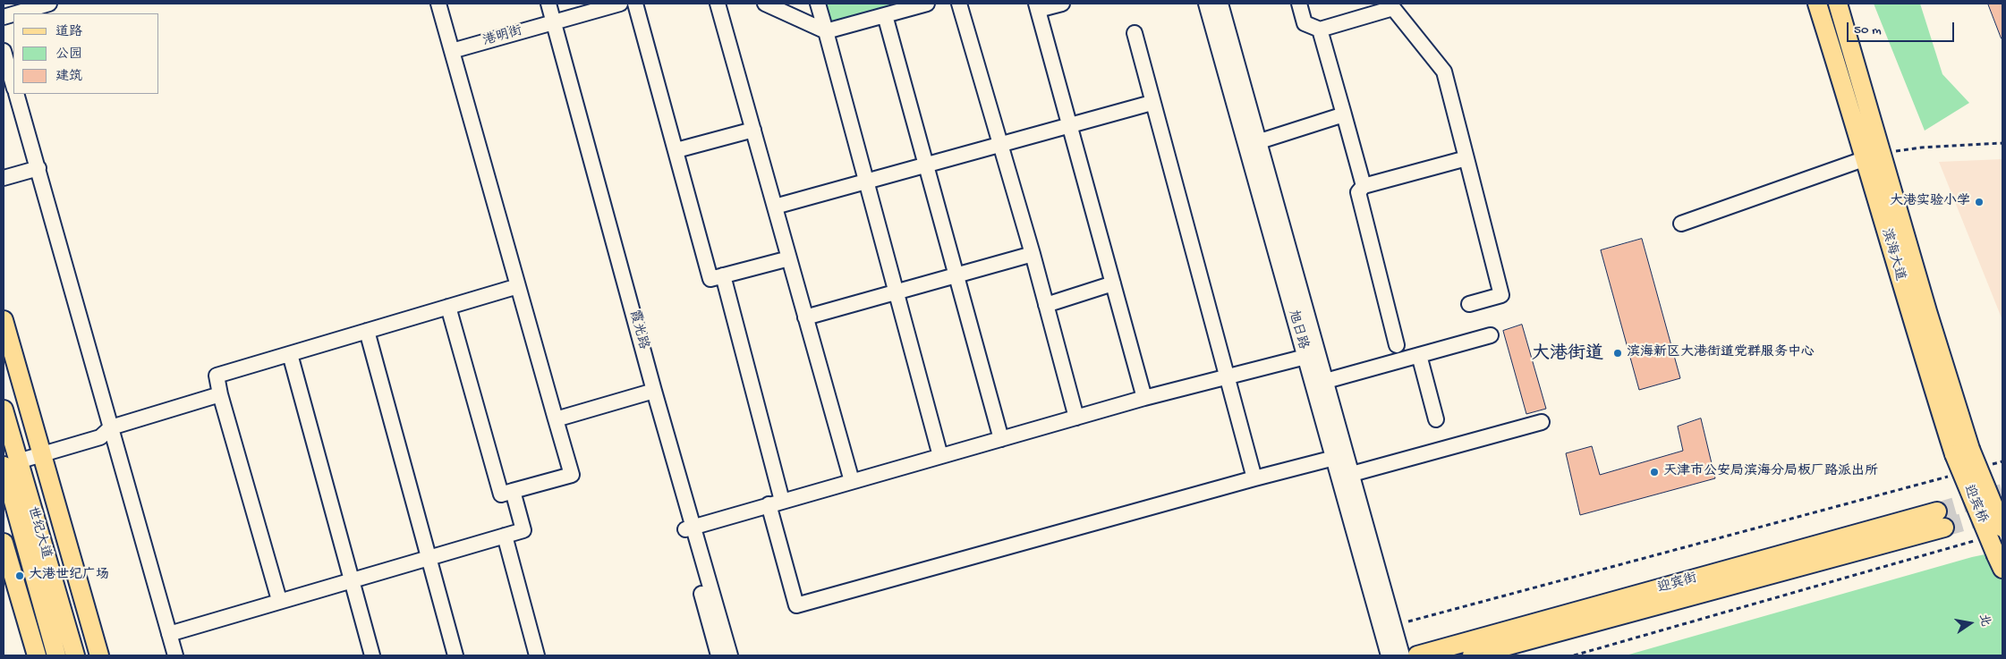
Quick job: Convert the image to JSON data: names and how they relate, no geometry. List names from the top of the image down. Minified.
{"streets":{"main road":["滨海大道","迎宾桥","世纪大道","迎宾街"],"street":["港明街","霞光路","旭日路"]},"crossings":[["港明街","霞光路"],["滨海大道","迎宾桥"]],"districts":["大港街道"],"places":["大港实验小学","滨海新区大港街道党群服务中心","天津市公安局滨海分局板厂路派出所","大港世纪广场"],"legend":["道路","公园","建筑"],"scale_bar":"50 m","north":"right"}
